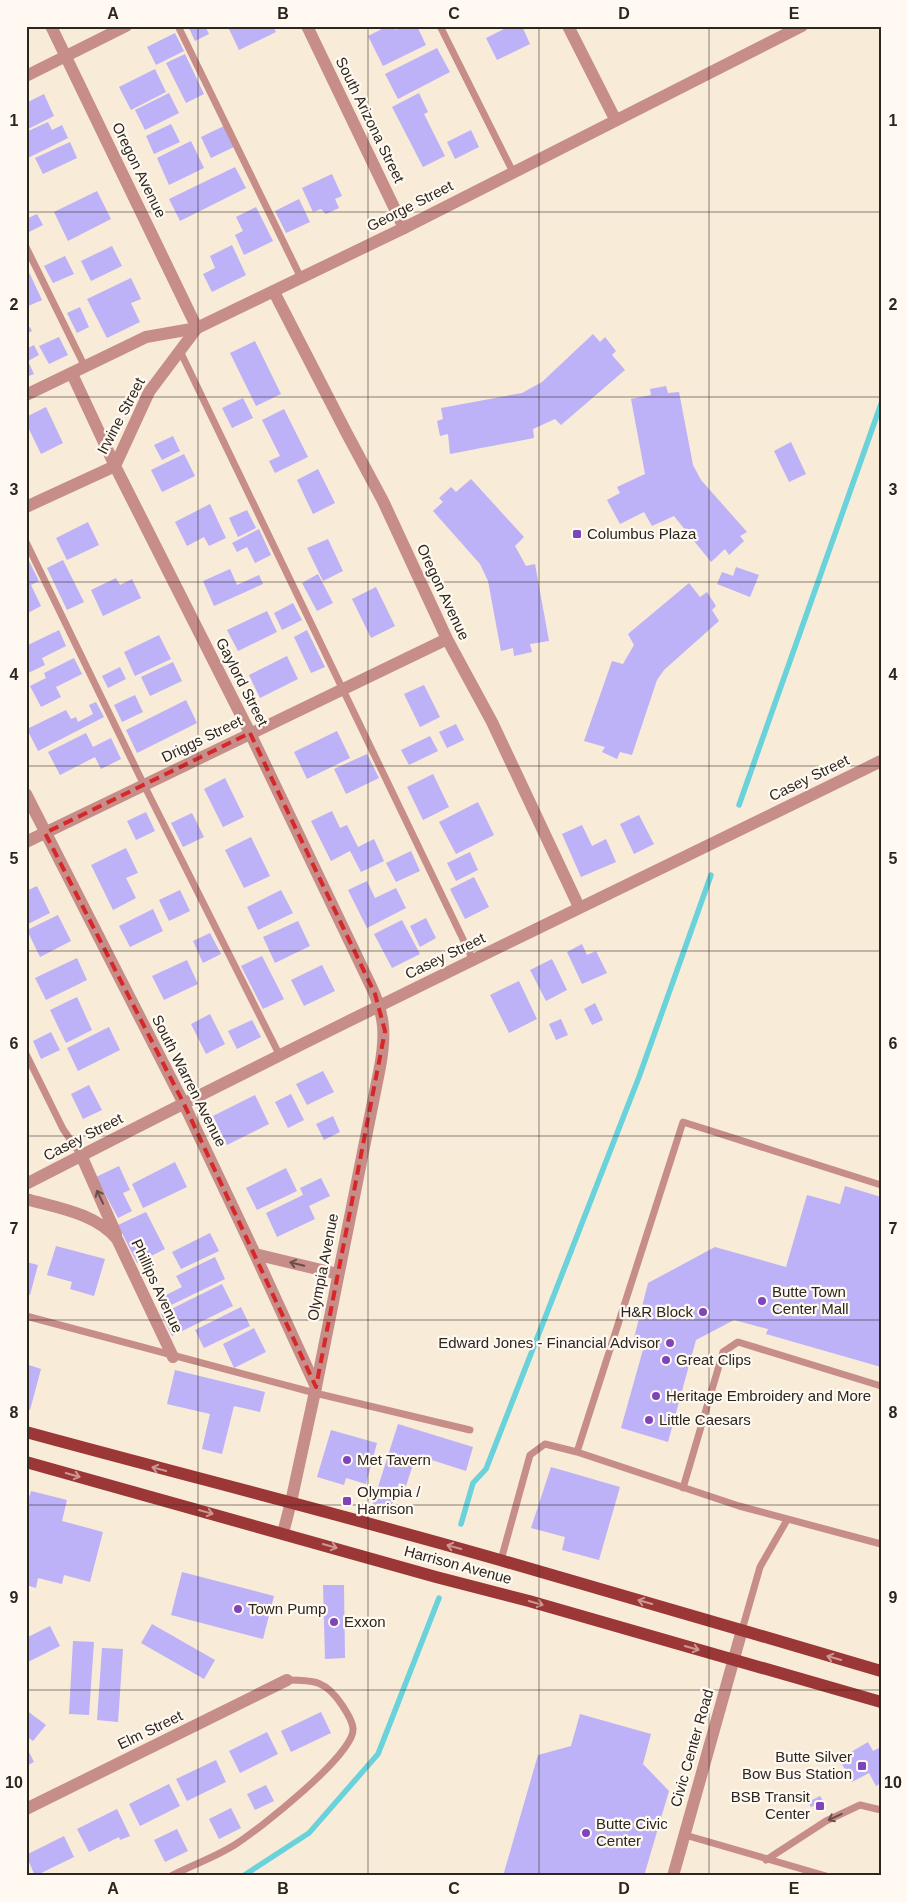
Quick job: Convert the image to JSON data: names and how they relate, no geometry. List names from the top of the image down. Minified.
{"streets":{"main road":["Harrison Avenue"],"street":["South Arizona Street","Oregon Avenue","George Street","Irwine Street","Gaylord Street","Driggs Street","Casey Street","South Warren Avenue","Olympia Avenue","Phillips Avenue","Elm Street","Civic Center Road"]},"crossings":[["South Arizona Street","George Street"],["Oregon Avenue","George Street"],["Oregon Avenue","Irwine Street"],["Oregon Avenue","Driggs Street"],["Oregon Avenue","Casey Street"],["George Street","Irwine Street"],["George Street","Gaylord Street"],["Irwine Street","Gaylord Street"],["Gaylord Street","Driggs Street"],["Gaylord Street","Casey Street"],["Gaylord Street","Olympia Avenue"],["Driggs Street","South Warren Avenue"],["Casey Street","South Warren Avenue"],["Casey Street","Olympia Avenue"],["South Warren Avenue","Olympia Avenue"],["Olympia Avenue","Harrison Avenue"],["Harrison Avenue","Civic Center Road"]],"places":{"transit":["Columbus Plaza","Olympia / Harrison","Butte Silver Bow Bus Station","BSB Transit Center"],"other":["Butte Town Center Mall","H&R Block","Edward Jones - Financial Advisor","Great Clips","Heritage Embroidery and More","Little Caesars","Met Tavern","Town Pump","Exxon","Butte Civic Center"]},"grid":{"columns":["A","B","C","D","E"],"rows":["1","2","3","4","5","6","7","8","9","10"]}}
